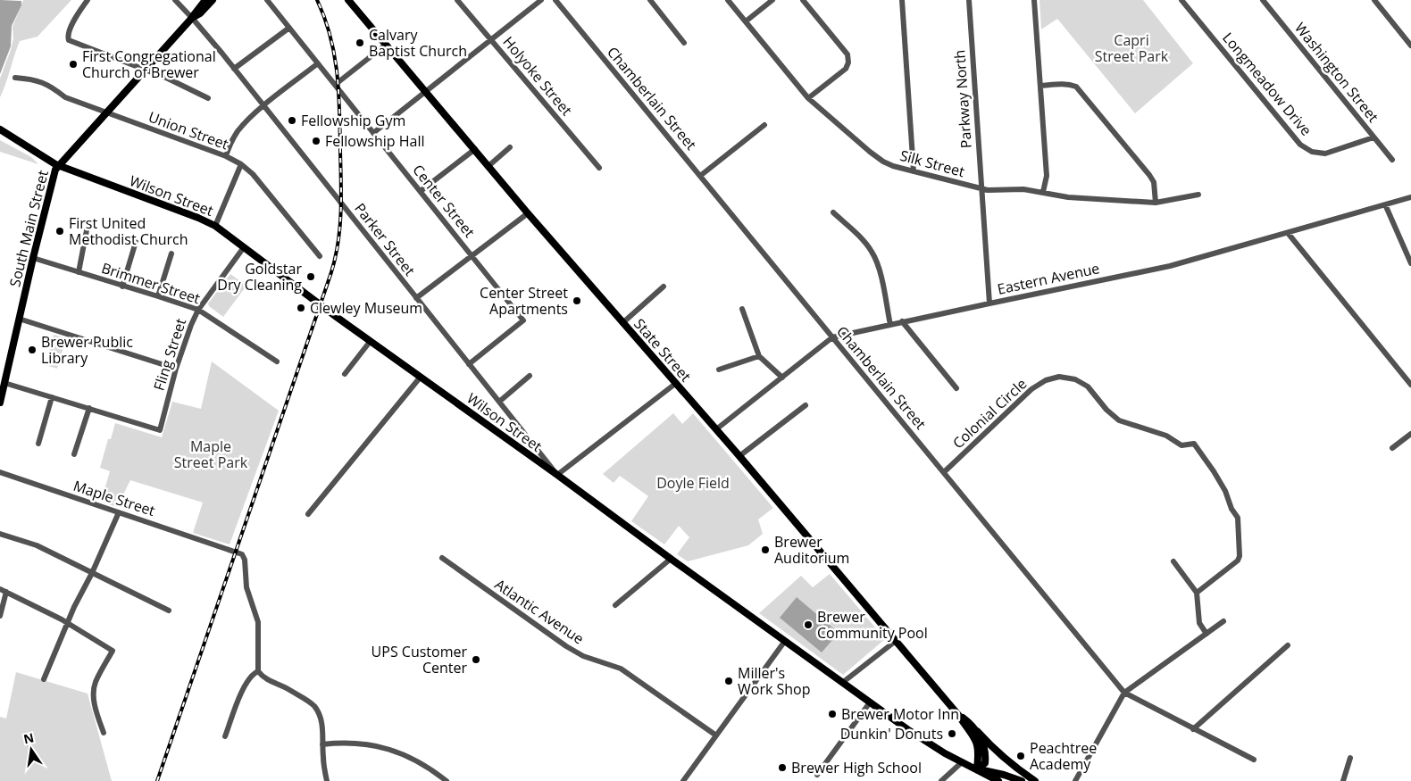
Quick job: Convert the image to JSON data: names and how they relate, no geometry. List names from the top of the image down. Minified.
{"streets":{"main road":["Wilson Street","South Main Street","State Street"],"street":["Washington Street","Holyoke Street","Longmeadow Drive","Chamberlain Street","Parkway North","Union Street","Silk Street","Center Street","Parker Street","Eastern Avenue","Brimmer Street","Fling Street","Colonial Circle","Maple Street","Atlantic Avenue"]},"crossings":[["Washington Street","Longmeadow Drive"],["Chamberlain Street","Eastern Avenue"],["Chamberlain Street","Colonial Circle"],["Parkway North","Silk Street"],["Parkway North","Eastern Avenue"],["Wilson Street","South Main Street"],["Wilson Street","Parker Street"],["Wilson Street","State Street"],["Wilson Street","Fling Street"],["Center Street","Parker Street"],["South Main Street","Brimmer Street"],["Eastern Avenue","State Street"],["Brimmer Street","Fling Street"]],"parks":["Capri Street Park","Maple Street Park","Doyle Field"],"places":["Calvary Baptist Church","First Congregational Church of Brewer","Fellowship Gym","Fellowship Hall","First United Methodist Church","Goldstar Dry Cleaning","Center Street Apartments","Clewley Museum","Brewer Public Library","Brewer Auditorium","Brewer Community Pool","UPS Customer Center","Miller's Work Shop","Brewer Motor Inn","Dunkin' Donuts","Peachtree Academy","Brewer High School"],"north":"top"}
